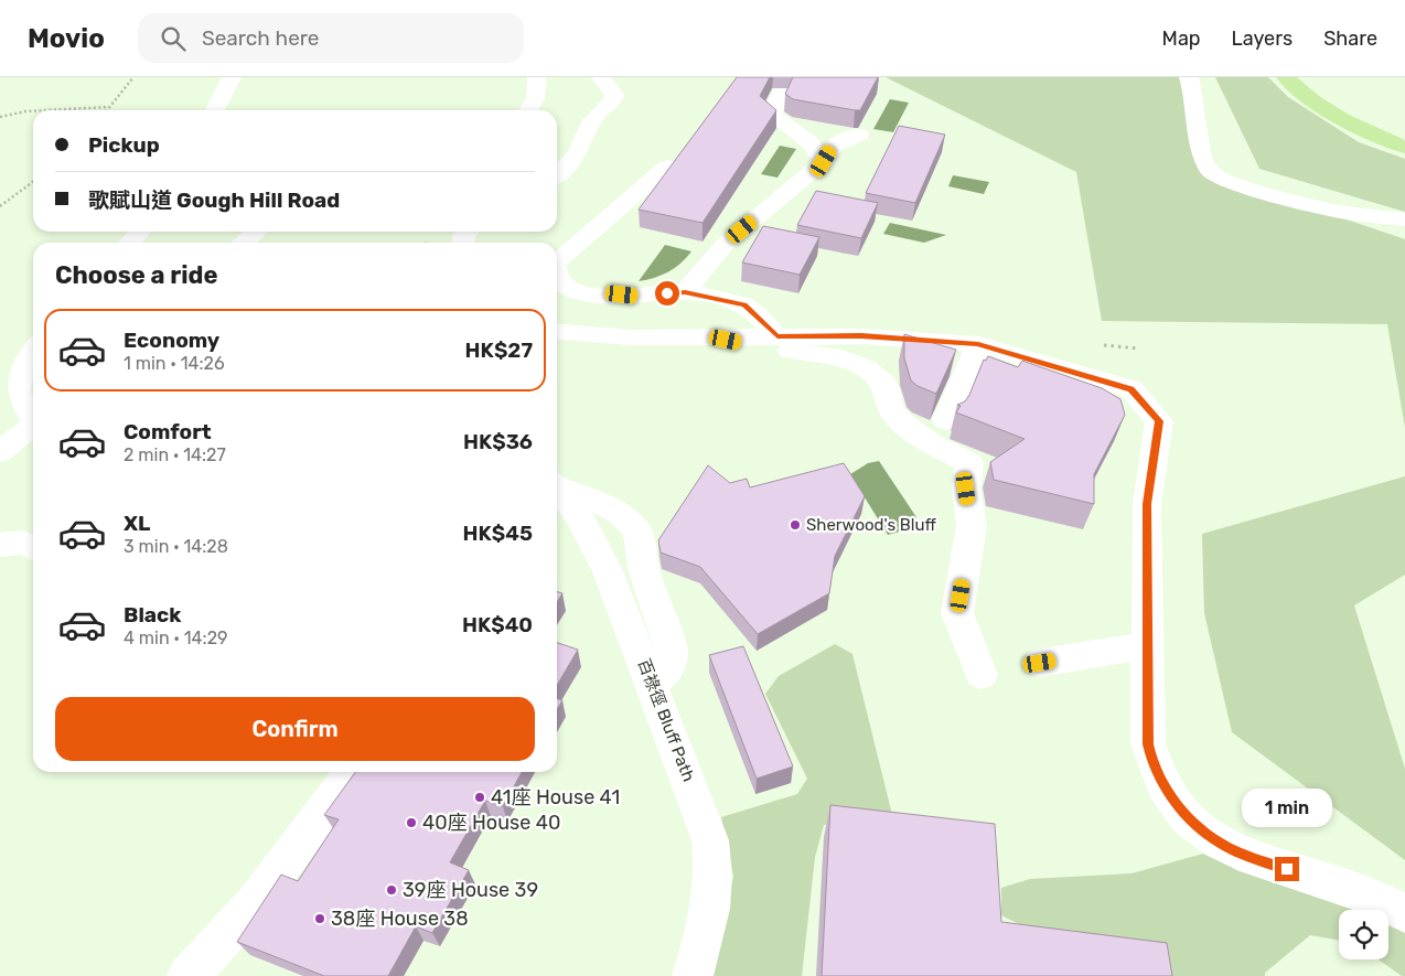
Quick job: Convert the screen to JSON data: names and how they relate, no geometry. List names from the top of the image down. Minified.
{"streets":{"street":["百祿徑 Bluff Path"]},"places":["Sherwood's Bluff","41座 House 41","40座 House 40","39座 House 39","38座 House 38"],"page":{"header":"Movio","search":"Search here","nav":["Map","Layers","Share"],"banner":["Pickup","歌賦山道 Gough Hill Road"],"heading":"Choose a ride","list":[{"name":"Economy","note":"1 min · 14:26","value":"HK$27"},{"name":"Comfort","note":"2 min · 14:27","value":"HK$36"},{"name":"XL","note":"3 min · 14:28","value":"HK$45"},{"name":"Black","note":"4 min · 14:29","value":"HK$40"}],"buttons":"Confirm","bubble":"1 min"}}
